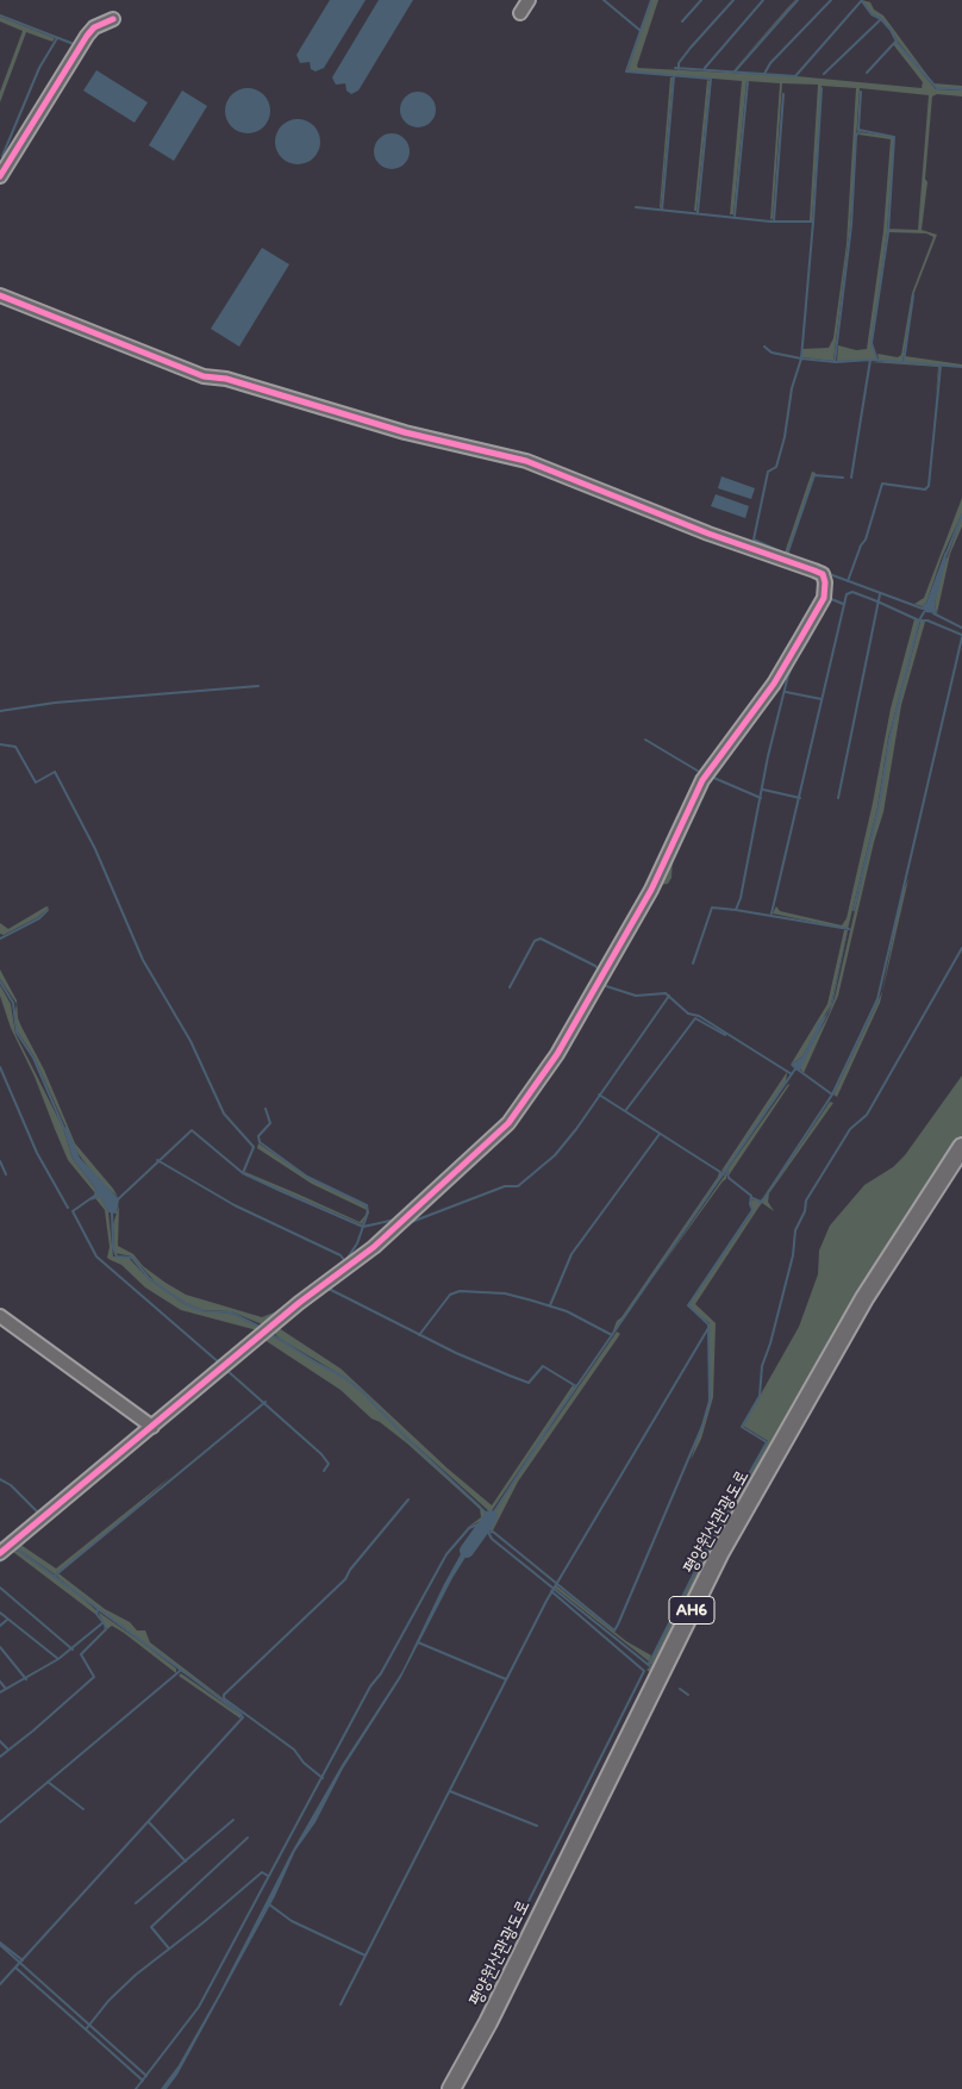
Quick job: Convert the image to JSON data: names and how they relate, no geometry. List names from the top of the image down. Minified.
{"streets":{"highway":["평양원산관광도로","AH6"]}}
